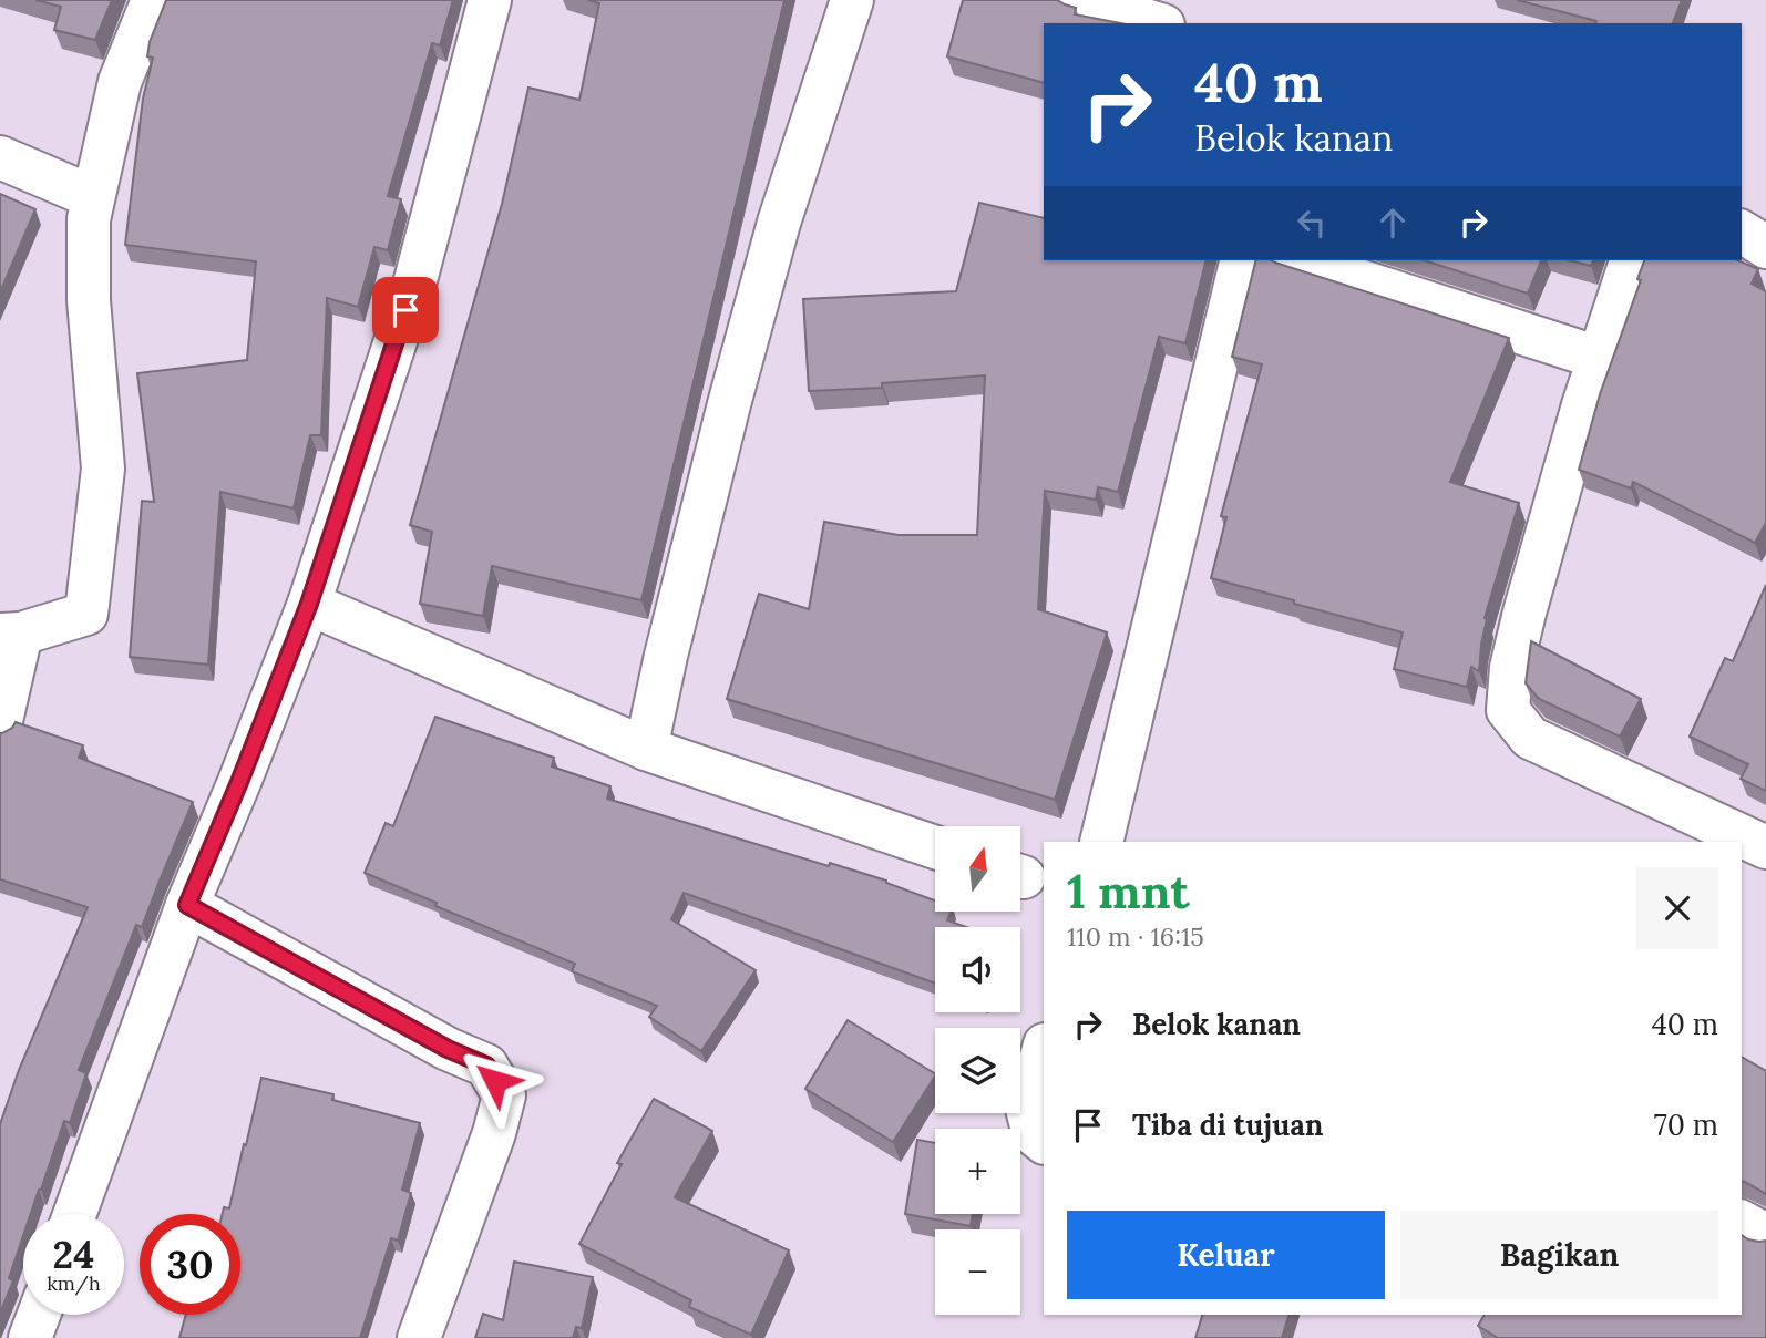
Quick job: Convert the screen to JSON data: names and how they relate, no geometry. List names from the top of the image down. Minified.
{"north":"top","page":{"turn":["40 m","Belok kanan"],"map_buttons":["+","−"],"heading":["1 mnt","110 m · 16:15"],"list":[{"name":"Belok kanan","value":"40 m"},{"name":"Tiba di tujuan","value":"70 m"}],"buttons":["Keluar","Bagikan"],"speed":"24 km/h","limit":"30"}}
